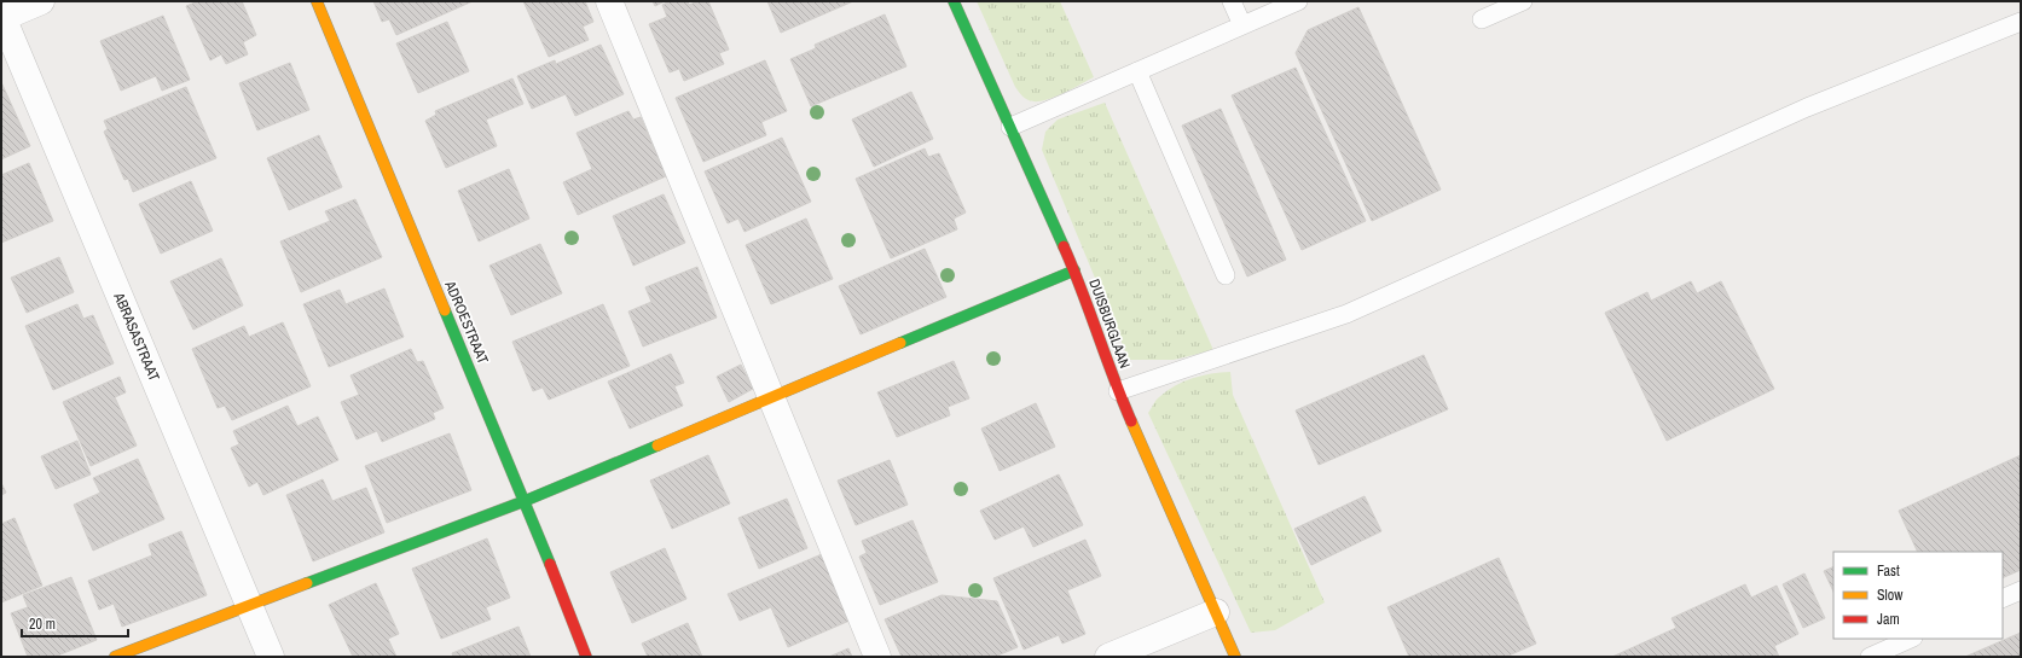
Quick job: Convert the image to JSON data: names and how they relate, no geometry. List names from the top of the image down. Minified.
{"streets":{"street":["ADROESTRAAT","DUISBURGLAAN","ABRASASTRAAT"]},"legend":["Fast","Slow","Jam"],"scale_bar":"20 m"}
